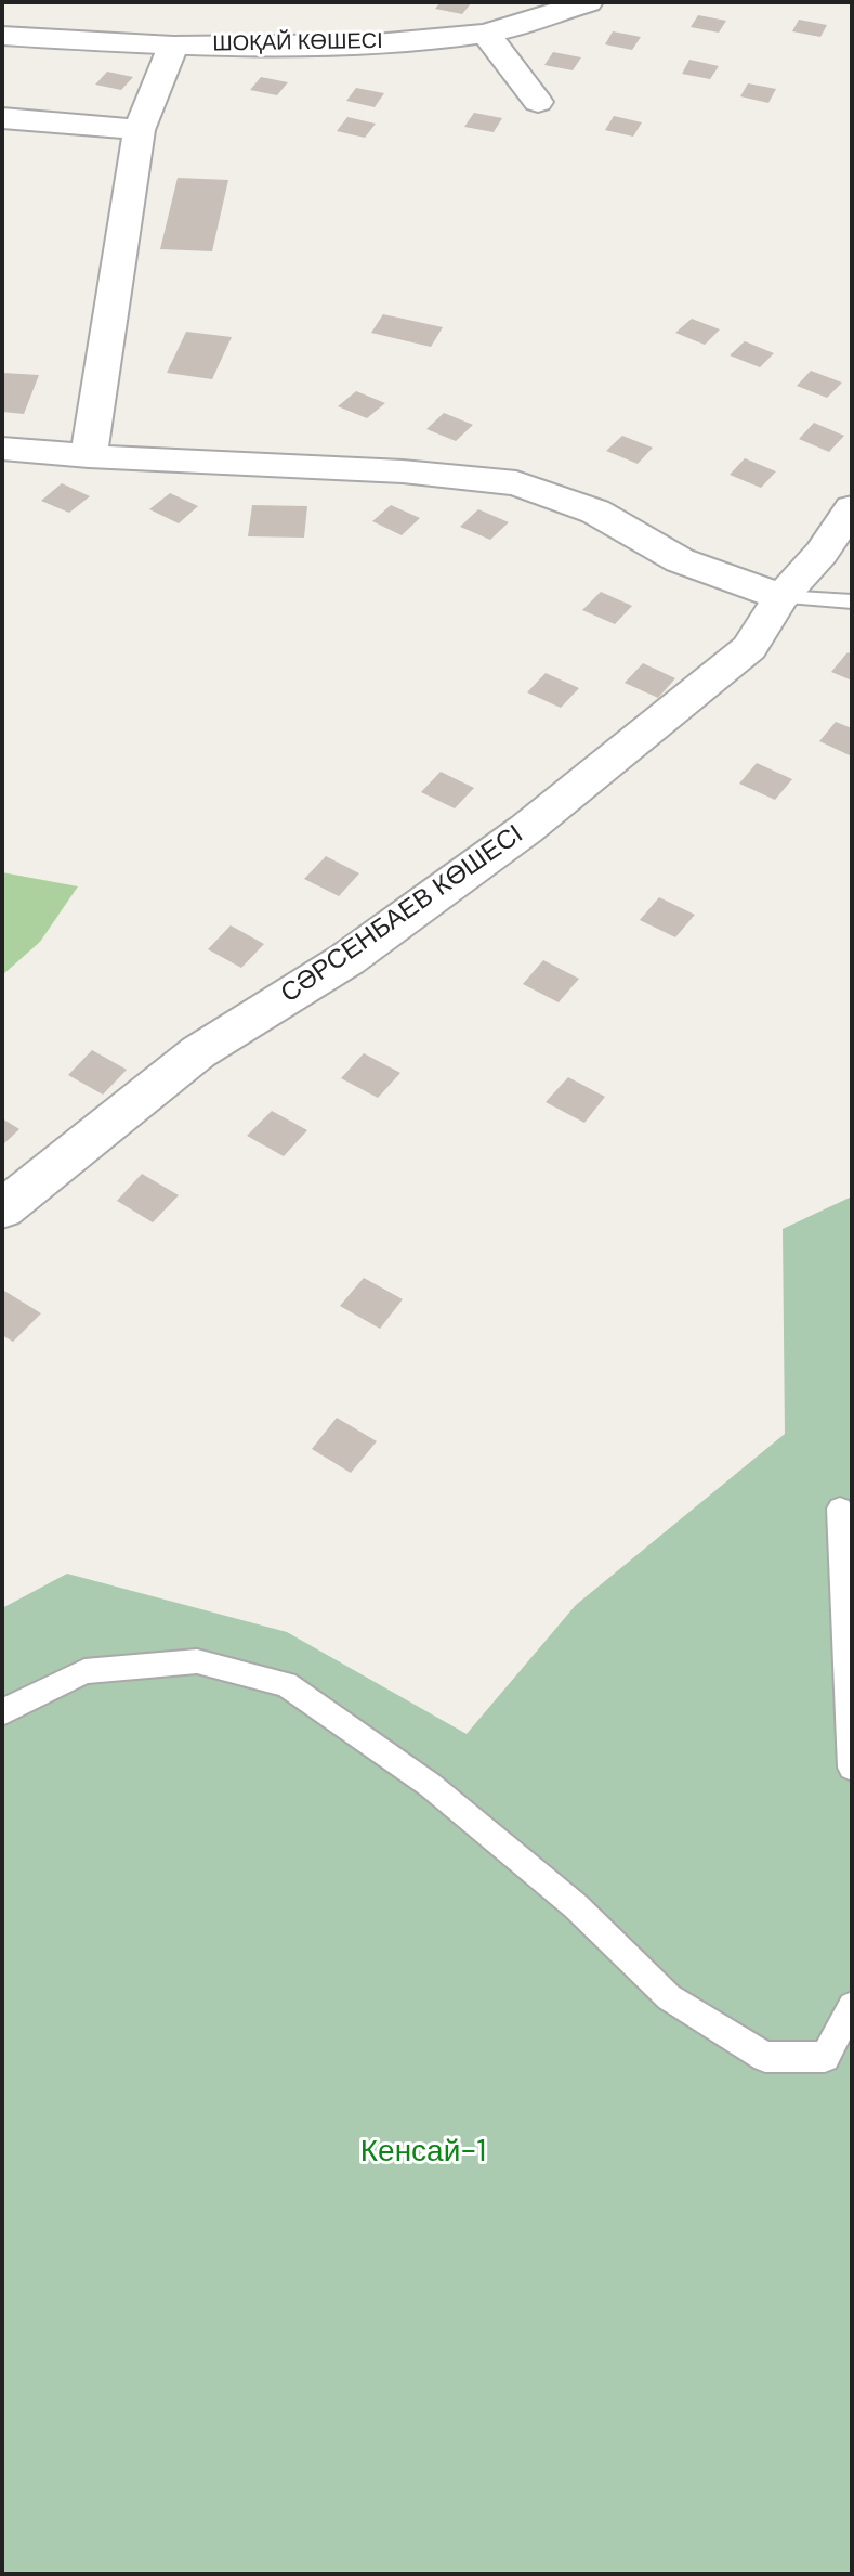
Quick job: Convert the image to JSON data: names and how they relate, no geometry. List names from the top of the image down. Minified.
{"streets":{"street":["ШОҚАЙ КӨШЕСІ","СӘРСЕНБАЕВ КӨШЕСІ"]},"parks":["Кенсай-1"]}
